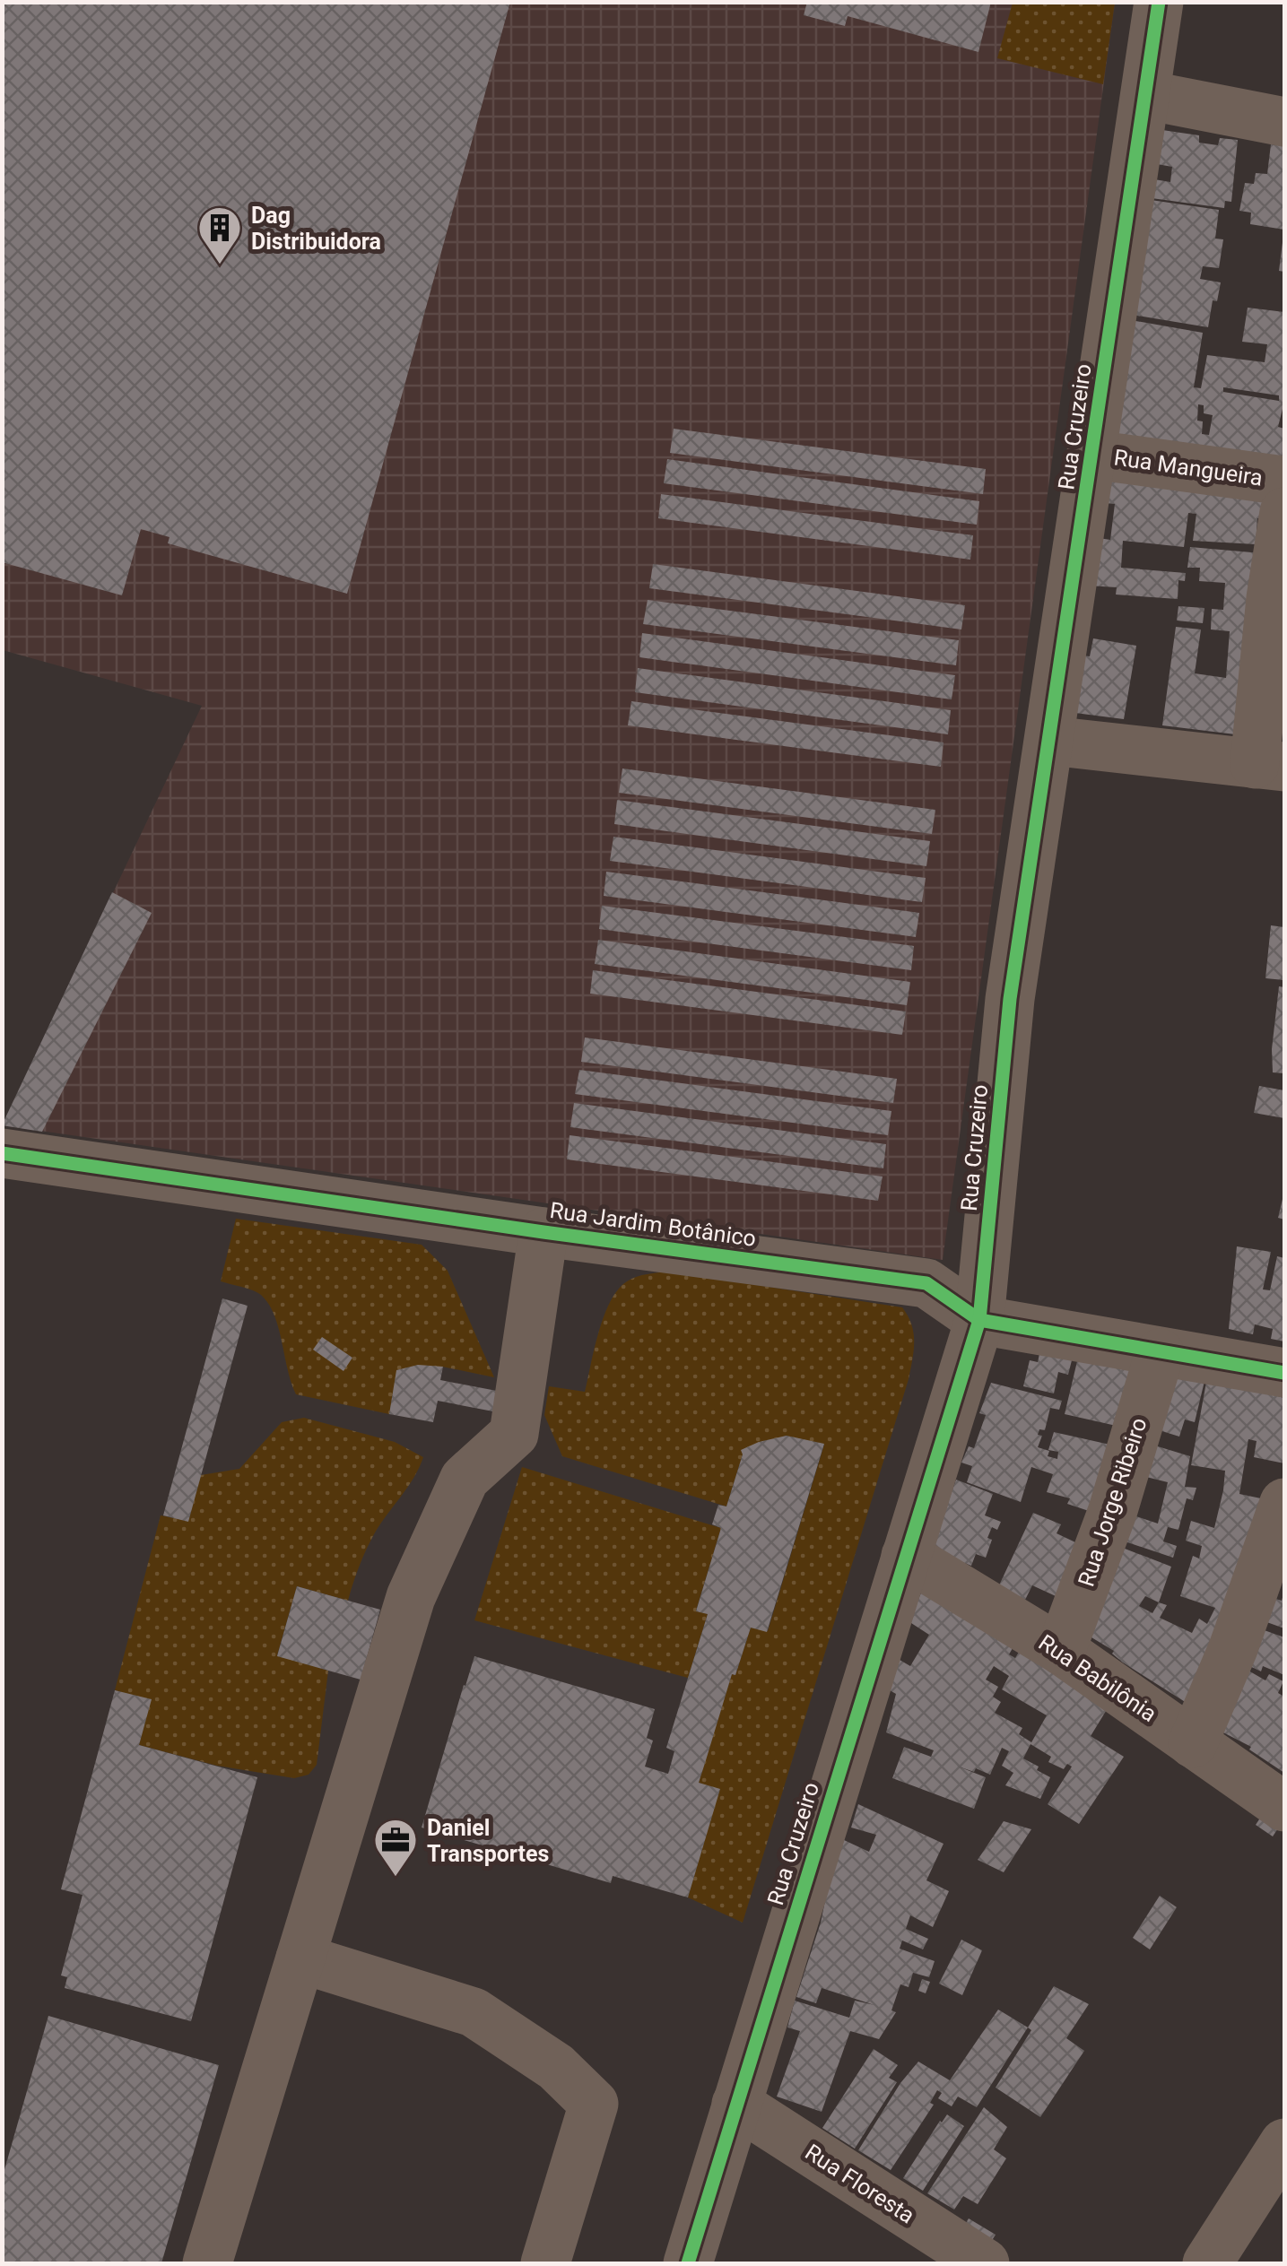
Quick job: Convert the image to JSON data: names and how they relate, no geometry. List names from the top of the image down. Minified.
{"streets":{"street":["Rua Cruzeiro","Rua Mangueira","Rua Jardim Botânico","Rua Jorge Ribeiro","Rua Babilônia","Rua Floresta"]},"crossings":[["Rua Cruzeiro","Rua Mangueira"],["Rua Cruzeiro","Rua Jardim Botânico"],["Rua Cruzeiro","Rua Babilônia"],["Rua Cruzeiro","Rua Floresta"],["Rua Jardim Botânico","Rua Jorge Ribeiro"],["Rua Jorge Ribeiro","Rua Babilônia"]],"places":{"building":["Dag Distribuidora"],"office":["Daniel Transportes"]}}
